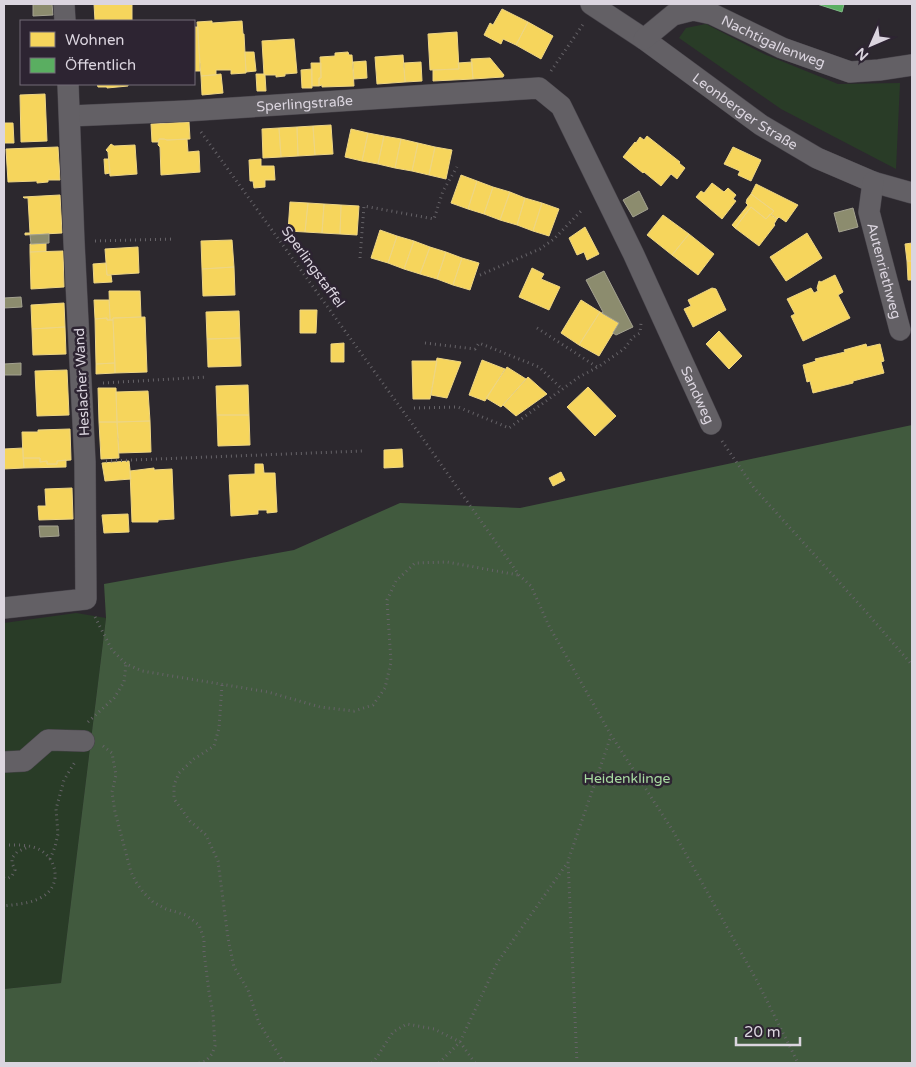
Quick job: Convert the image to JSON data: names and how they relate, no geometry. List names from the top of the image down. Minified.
{"streets":{"street":["Nachtigallenweg","Sperlingstraße","Leonberger Straße","Autenriethweg","Heslacher Wand","Sandweg"],"path":["Sperlingstaffel"]},"crossings":[["Nachtigallenweg","Leonberger Straße"],["Sperlingstraße","Sperlingstaffel"],["Sperlingstraße","Heslacher Wand"],["Sperlingstraße","Sandweg"],["Leonberger Straße","Autenriethweg"]],"parks":["Heidenklinge"],"legend":["Wohnen","Öffentlich"],"scale_bar":"20 m","north":"bottom left"}
